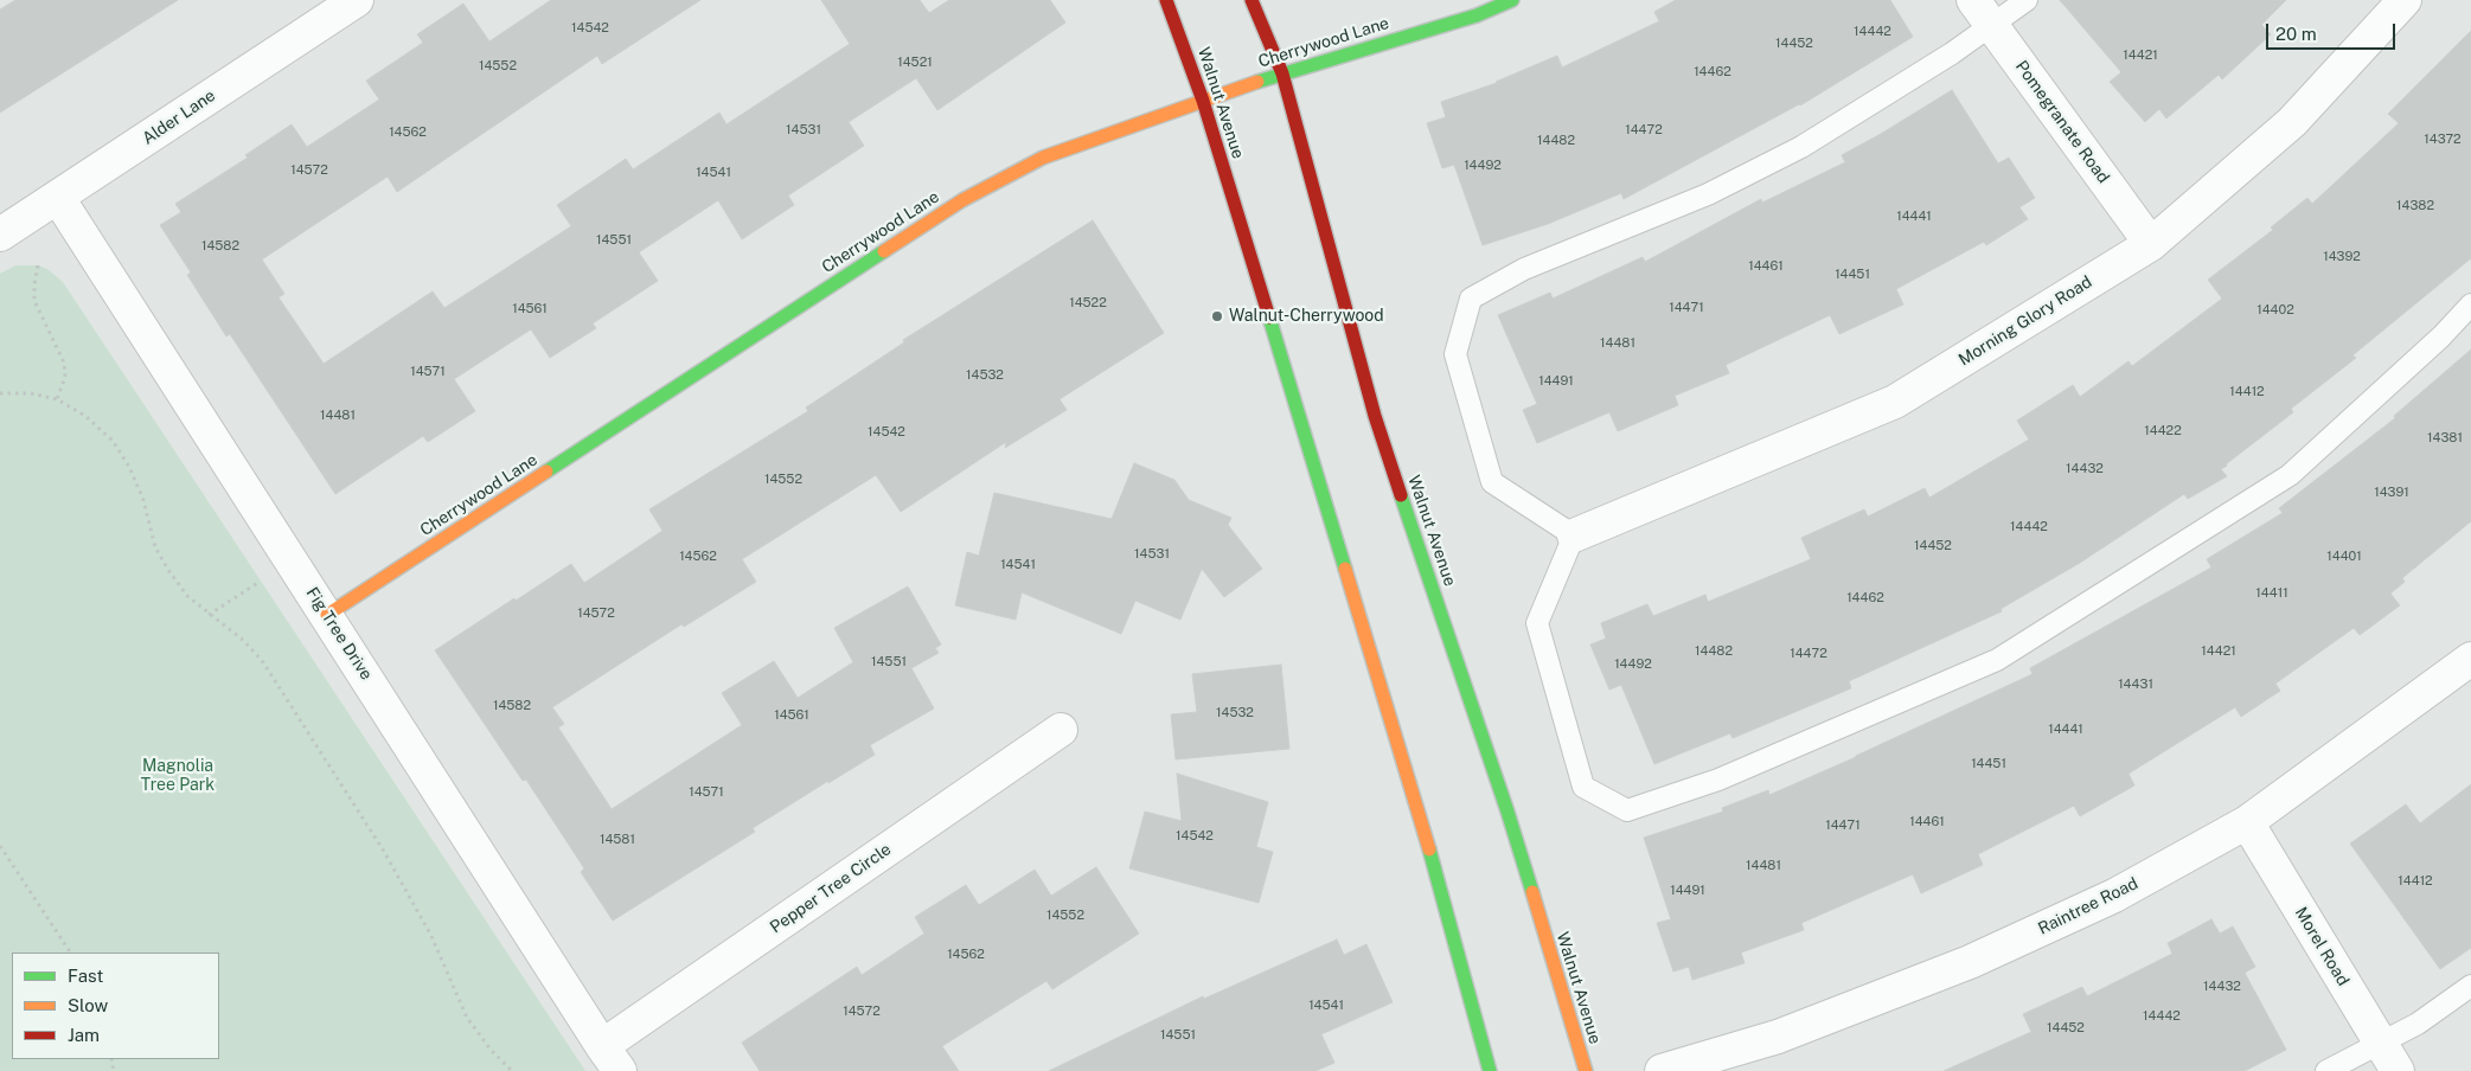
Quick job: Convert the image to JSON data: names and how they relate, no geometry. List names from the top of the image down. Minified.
{"streets":{"main road":["Cherrywood Lane","Walnut Avenue"],"street":["Alder Lane","Pomegranate Road","Morning Glory Road","Fig Tree Drive","Pepper Tree Circle","Raintree Road","Morel Road"]},"crossings":[["Cherrywood Lane","Walnut Avenue"],["Cherrywood Lane","Fig Tree Drive"],["Alder Lane","Fig Tree Drive"],["Pomegranate Road","Morning Glory Road"],["Fig Tree Drive","Pepper Tree Circle"],["Raintree Road","Morel Road"]],"parks":["Magnolia Tree Park"],"places":["Walnut-Cherrywood"],"house_numbers":["14542","14442","14452","14421","14521","14552","14462","14531","14472","14562","14372","14482","14492","14572","14541","14382","14441","14551","14582","14392","14461","14451","14522","14471","14561","14402","14481","14571","14532","14491","14412","14481","14422","14542","14381","14432","14552","14391","14442","14452","14531","14562","14401","14541","14411","14462","14572","14482","14421","14472","14551","14492","14431","14582","14532","14561","14441","14451","14571","14461","14471","14542","14581","14481","14412","14491","14552","14562","14432","14541","14572","14442","14452","14551"],"legend":["Fast","Slow","Jam"],"scale_bar":"20 m"}
